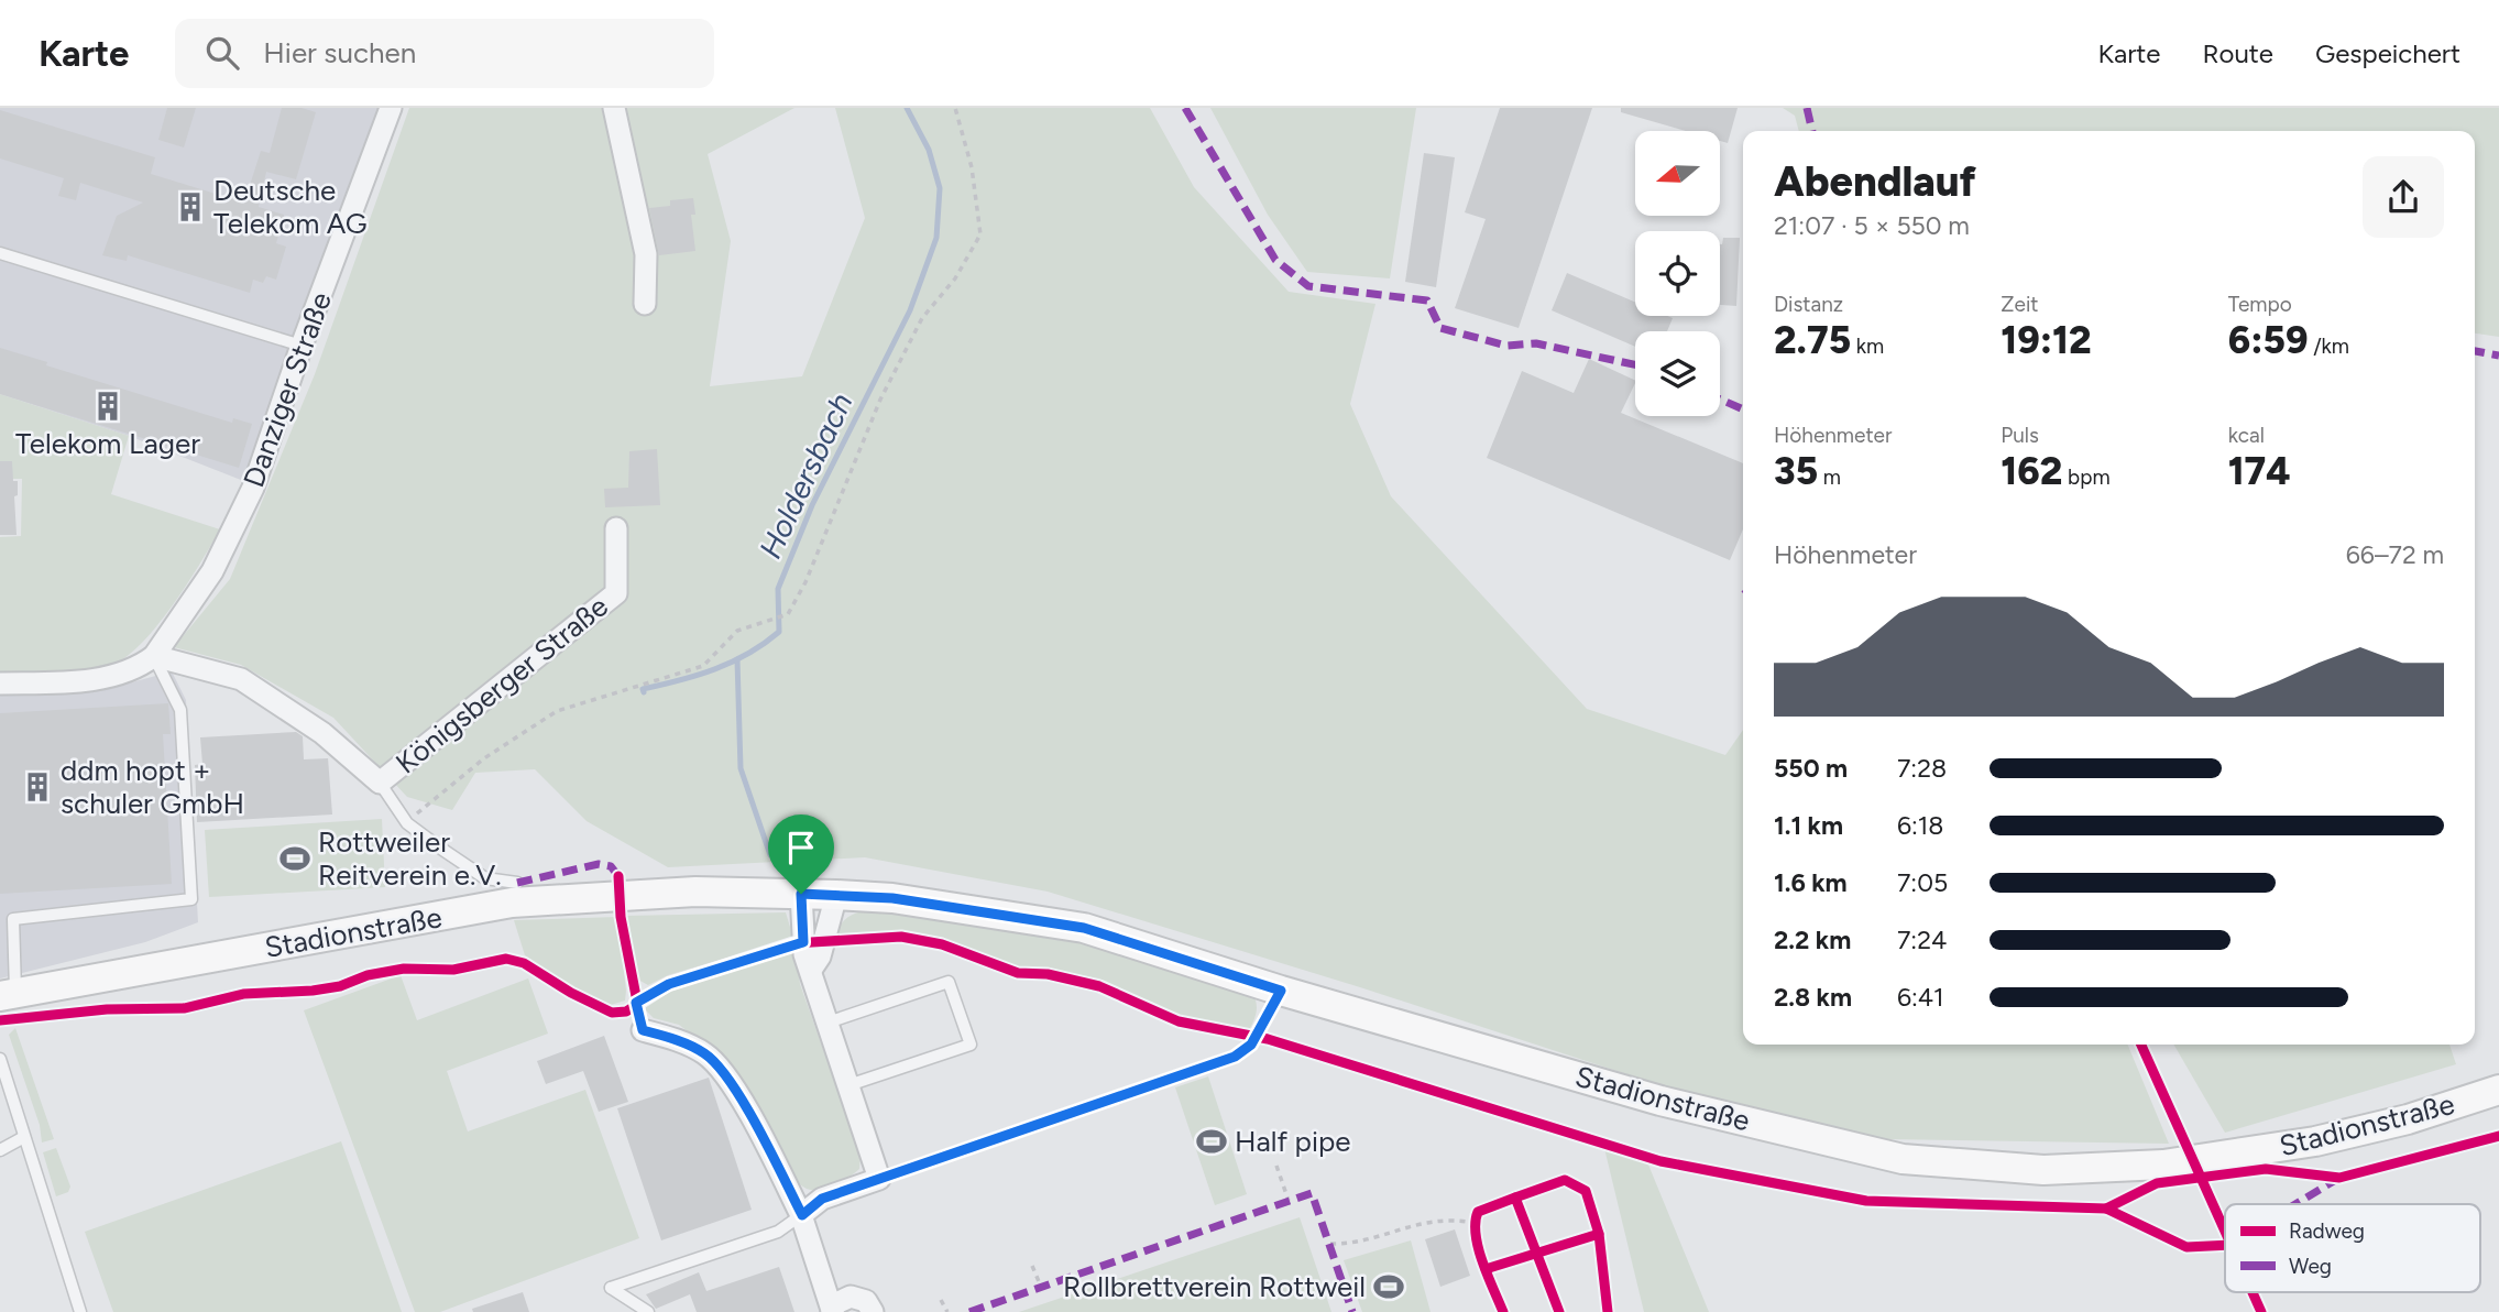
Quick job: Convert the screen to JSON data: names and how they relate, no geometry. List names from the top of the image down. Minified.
{"streets":{"street":["Danziger Straße","Königsberger Straße","Stadionstraße"]},"crossings":[["Danziger Straße","Königsberger Straße"]],"water":["Holdersbach"],"places":{"building":["Deutsche Telekom AG","Telekom Lager","ddm hopt + schuler GmbH"],"sports":["Rottweiler Reitverein e.V.","Half pipe","Rollbrettverein Rottweil"]},"legend":["Radweg","Weg"],"north":"left","page":{"header":"Karte","search":"Hier suchen","nav":["Karte","Route","Gespeichert"],"heading":["Abendlauf","21:07 · 5 × 550 m"],"stats":[["Distanz","2.75 km"],["Zeit","19:12"],["Tempo","6:59 /km"],["Höhenmeter","35 m"],["Puls","162 bpm"],["kcal","174"]],"chart":["Höhenmeter","66–72 m"],"list":[{"name":"550 m","note":"7:28"},{"name":"1.1 km","note":"6:18"},{"name":"1.6 km","note":"7:05"},{"name":"2.2 km","note":"7:24"},{"name":"2.8 km","note":"6:41"}]}}
